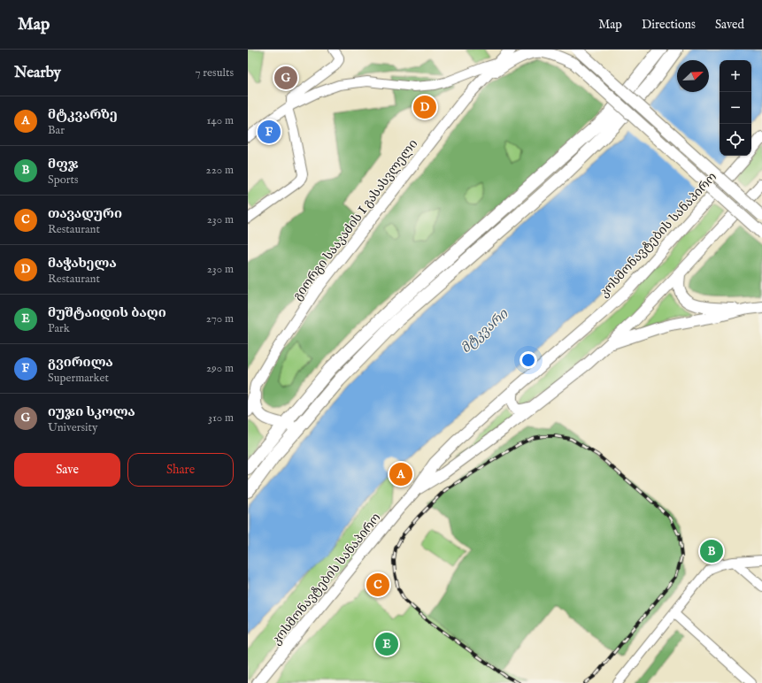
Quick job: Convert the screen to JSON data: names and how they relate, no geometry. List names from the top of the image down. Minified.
{"streets":{"main road":["გიორგი სააკაძის I გასასვლელი","კოსმონავტების სანაპირო"]},"water":["მტკვარი"],"north":"top right","page":{"header":"Map","nav":["Map","Directions","Saved"],"heading":["Nearby","7 results"],"map_buttons":["+","−"],"pins":["G","D","F","A","B","C","E"],"list":[{"mark":"A","name":"მტკვარზე","note":"Bar","value":"140 m"},{"mark":"B","name":"მფჯ","note":"Sports","value":"220 m"},{"mark":"C","name":"თავადური","note":"Restaurant","value":"230 m"},{"mark":"D","name":"მაჭახელა","note":"Restaurant","value":"230 m"},{"mark":"E","name":"მუშტაიდის ბაღი","note":"Park","value":"270 m"},{"mark":"F","name":"გვირილა","note":"Supermarket","value":"290 m"},{"mark":"G","name":"იუჯი სკოლა","note":"University","value":"310 m"}],"buttons":["Save","Share"]}}
